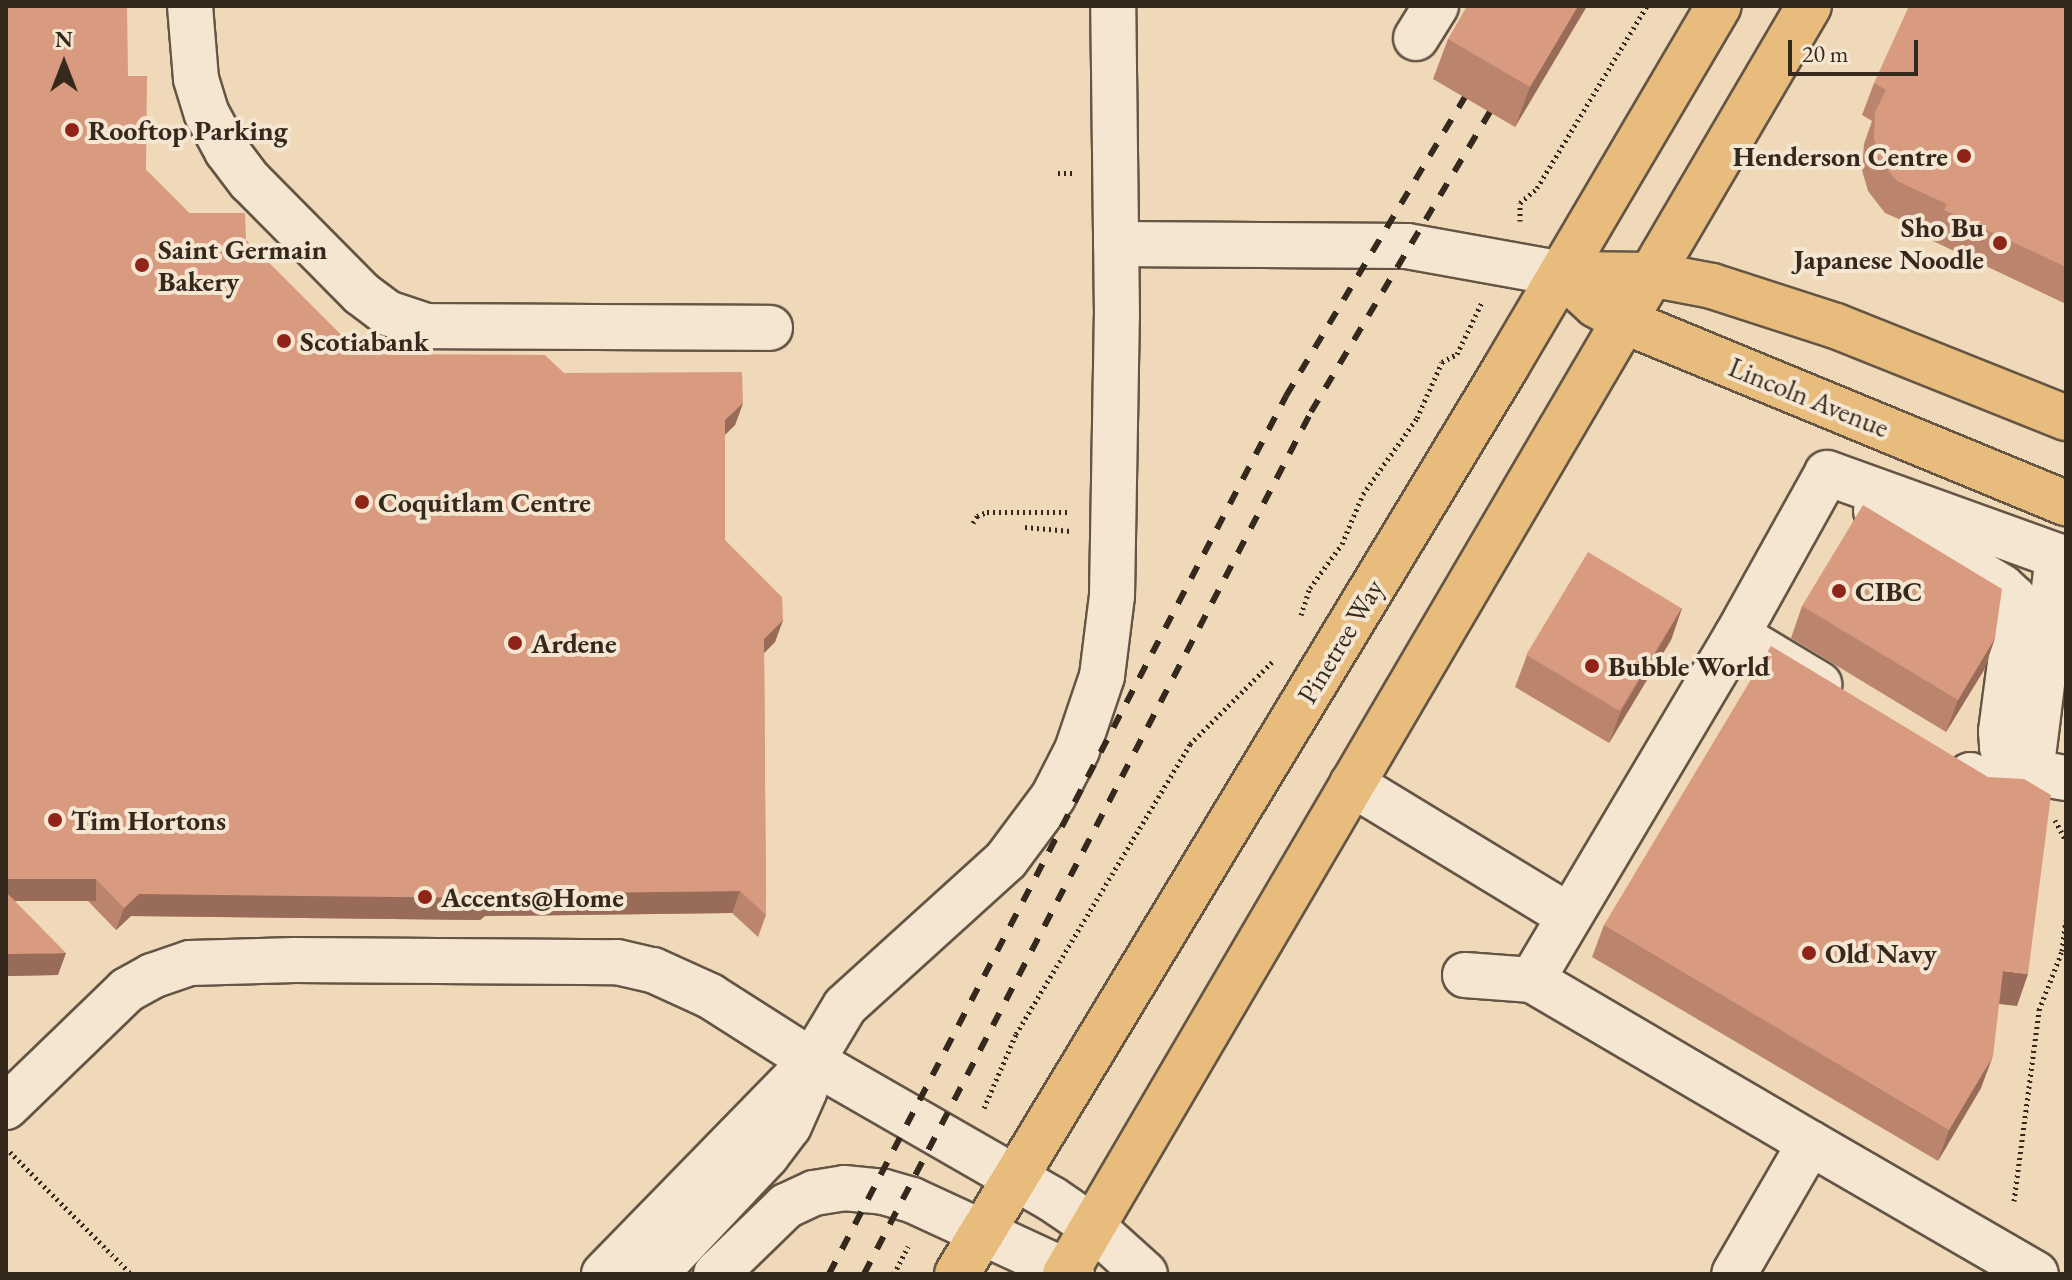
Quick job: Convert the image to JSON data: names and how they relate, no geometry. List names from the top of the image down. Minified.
{"streets":{"main road":["Lincoln Avenue","Pinetree Way"]},"crossings":[["Lincoln Avenue","Pinetree Way"]],"places":["Rooftop Parking","Henderson Centre","Sho Bu Japanese Noodle","Saint Germain Bakery","Scotiabank","Coquitlam Centre","CIBC","Ardene","Bubble World","Tim Hortons","Accents@Home","Old Navy"],"scale_bar":"20 m","north":"top"}
